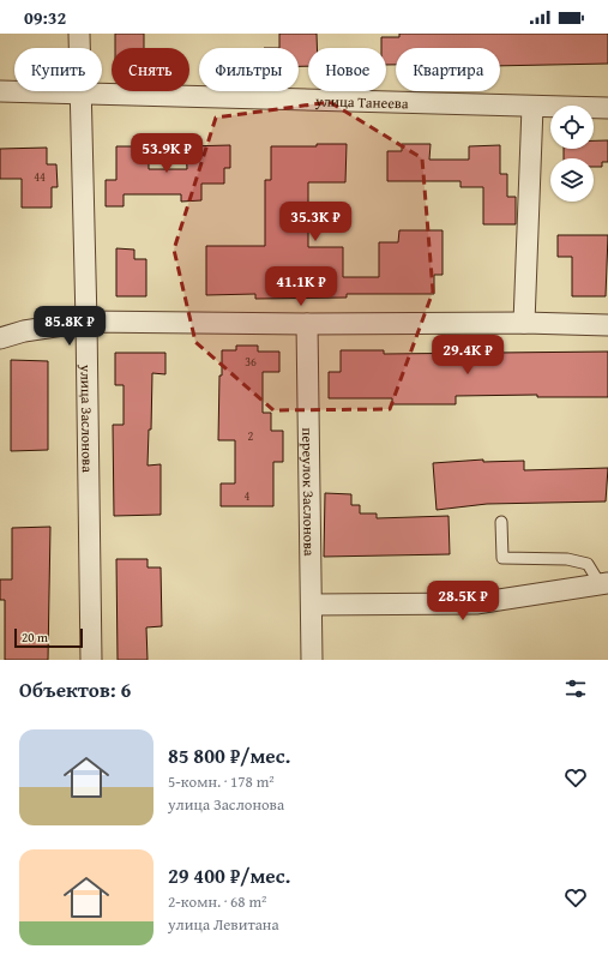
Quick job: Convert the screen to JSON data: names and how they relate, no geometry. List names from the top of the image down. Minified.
{"streets":{"street":["улица Танеева","улица Заслонова","переулок Заслонова"]},"crossings":[["улица Танеева","улица Заслонова"]],"house_numbers":["44","36","2","4"],"scale_bar":"20 m","page":{"status":"09:32","chip":["Купить","Снять","Фильтры","Новое","Квартира"],"price":["53.9K ₽","35.3K ₽","41.1K ₽","85.8K ₽","29.4K ₽","28.5K ₽"],"scale":"20 m","heading":"Объектов: 6","list":[{"name":"85 800 ₽/мес.","note":"5-комн. · 178 m² · улица Заслонова"},{"name":"29 400 ₽/мес.","note":"2-комн. · 68 m² · улица Левитана"}]}}
